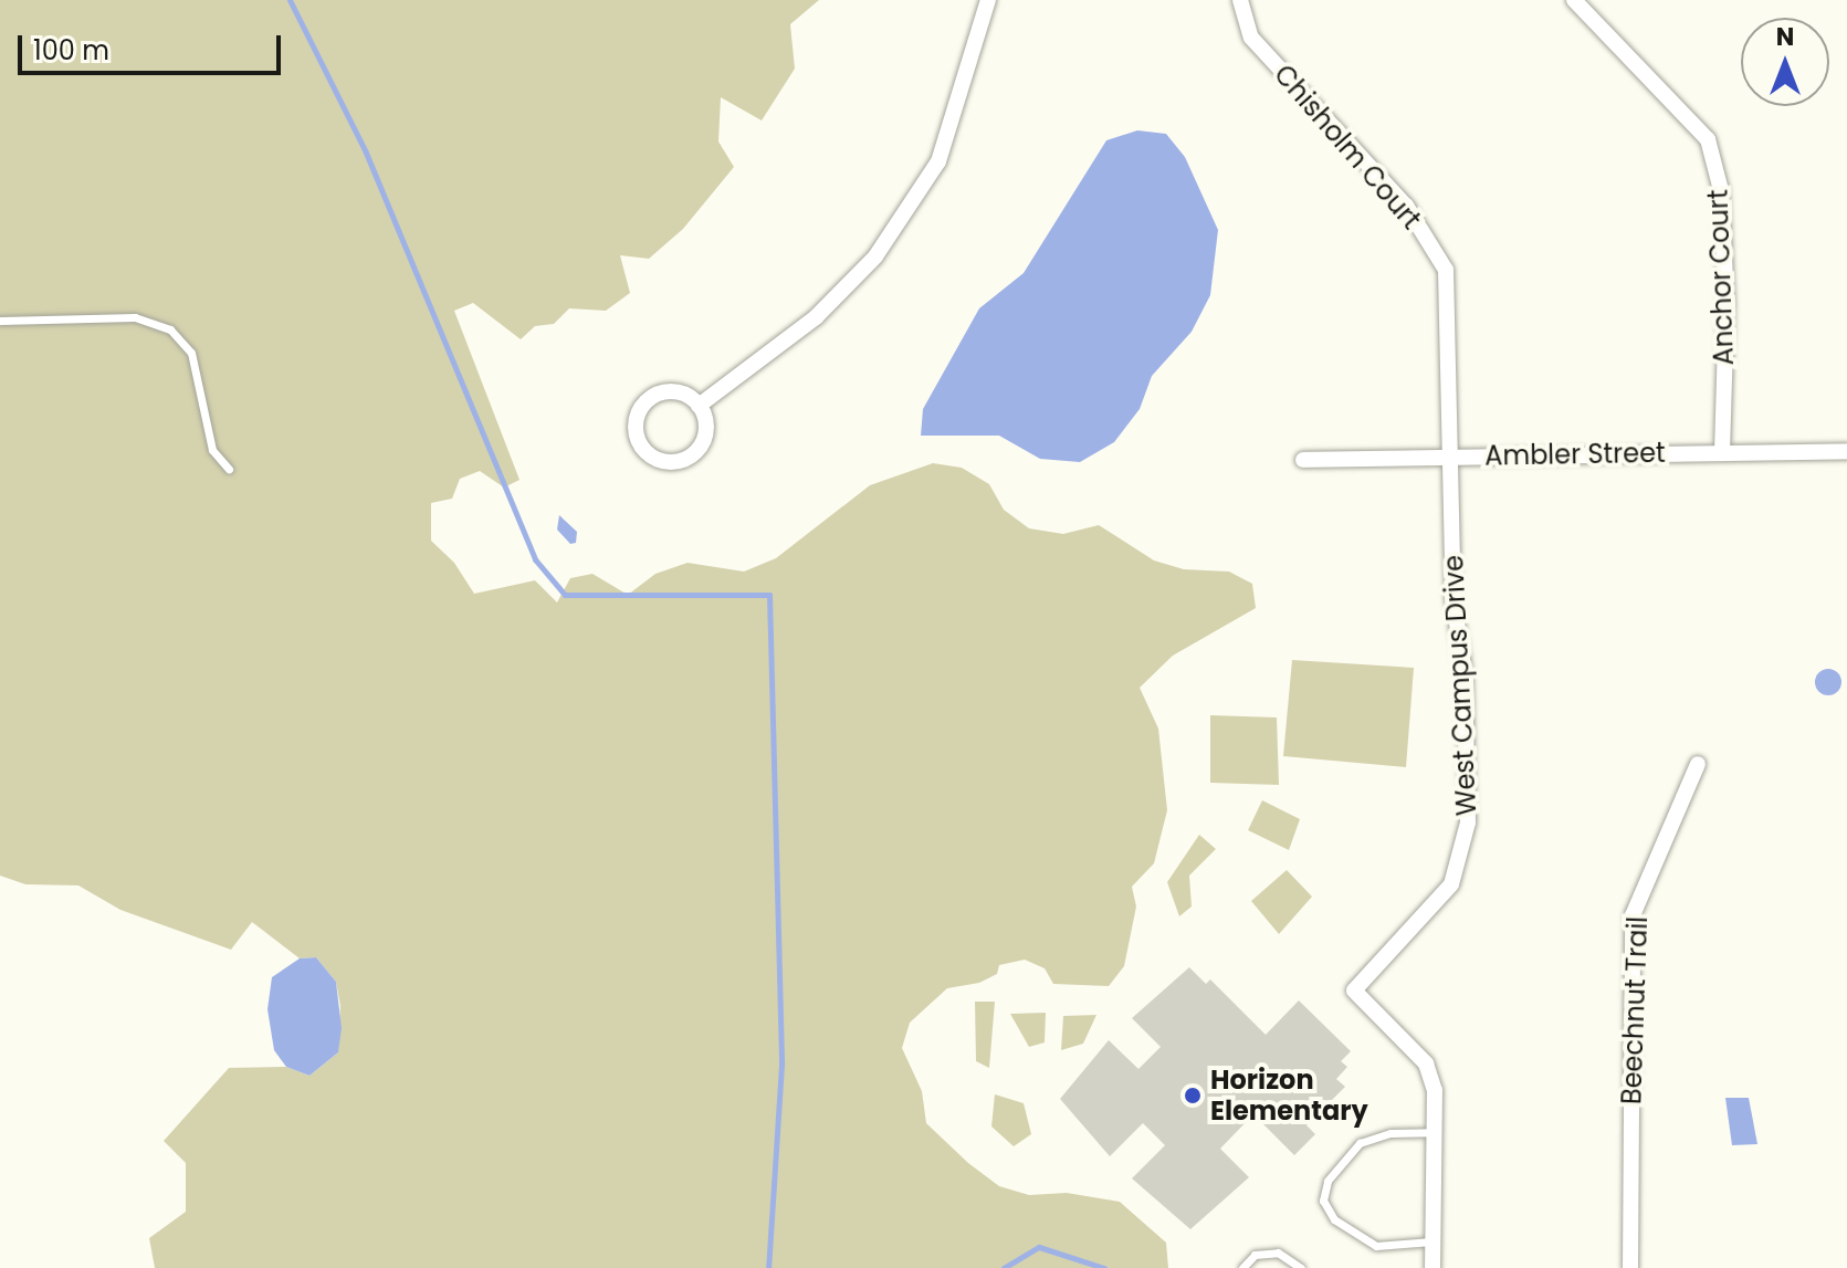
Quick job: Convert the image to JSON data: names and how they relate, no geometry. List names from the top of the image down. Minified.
{"streets":{"street":["Chisholm Court","Anchor Court","Ambler Street","West Campus Drive","Beechnut Trail"]},"crossings":[["Chisholm Court","Ambler Street"],["Chisholm Court","West Campus Drive"],["Anchor Court","Ambler Street"],["Ambler Street","West Campus Drive"]],"places":["Horizon Elementary"],"scale_bar":"100 m","north":"top"}
